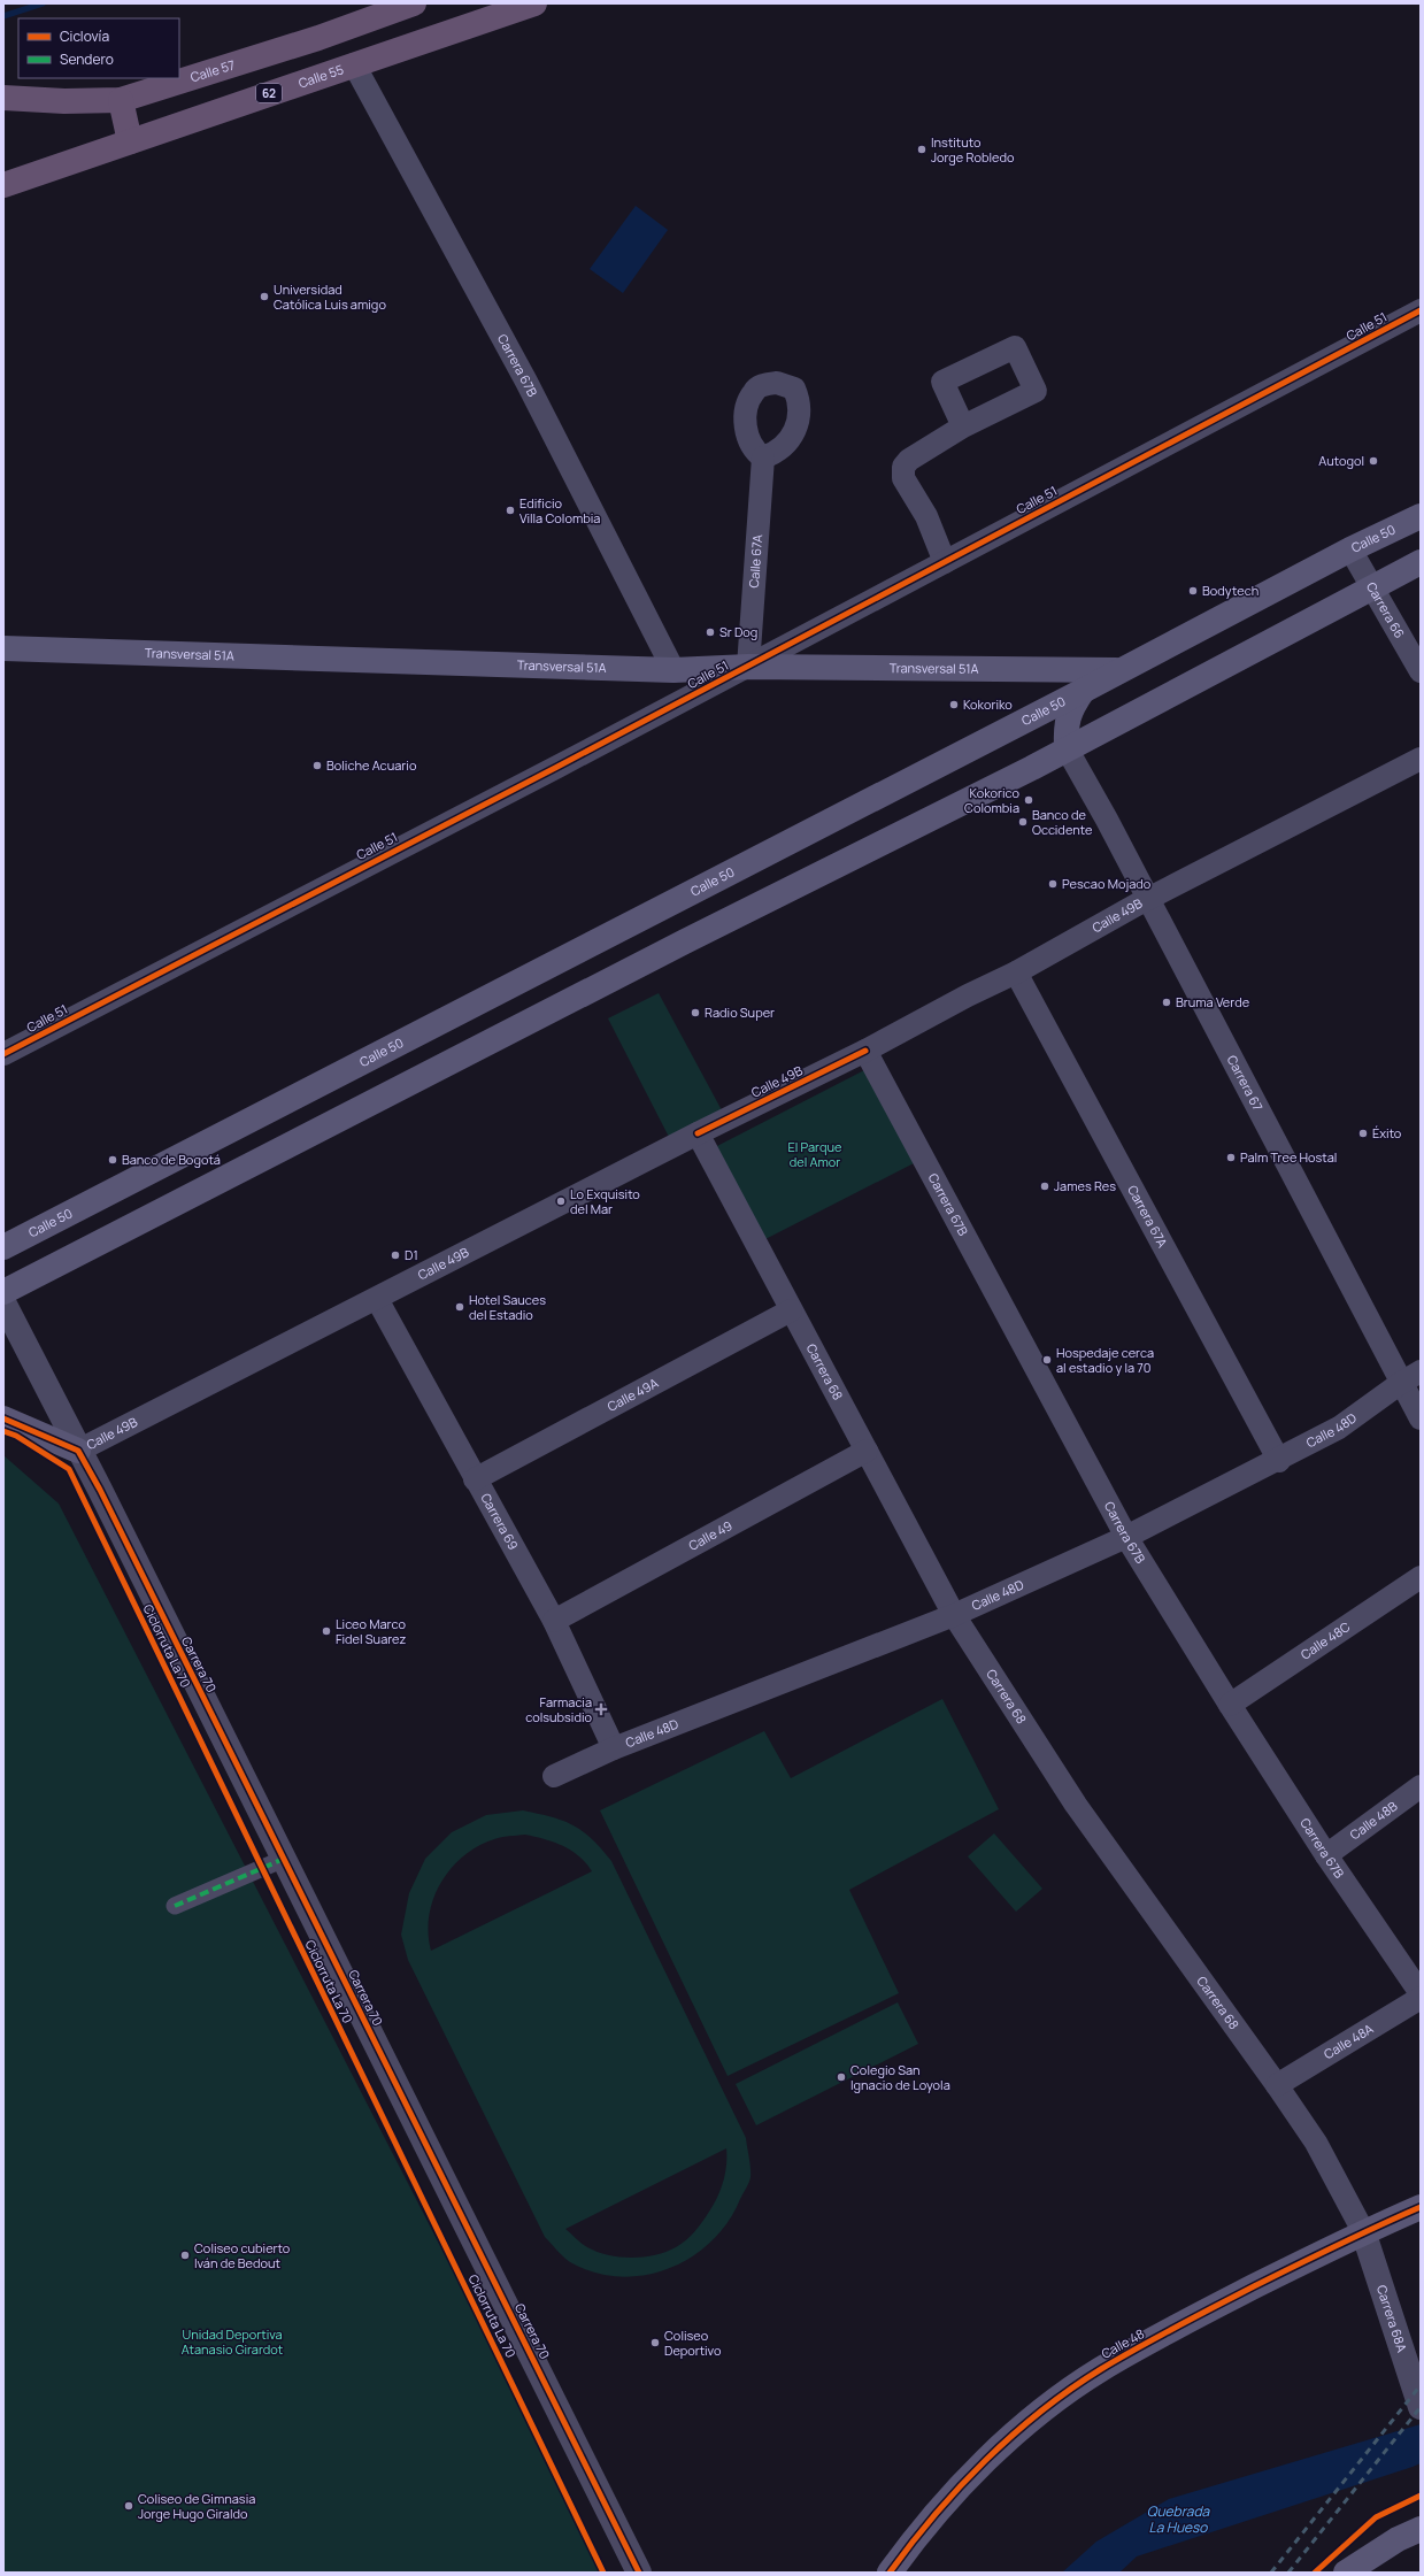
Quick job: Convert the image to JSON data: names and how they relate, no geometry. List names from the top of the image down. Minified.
{"streets":{"highway":["Calle 57","Calle 55","62"],"main road":["Calle 50","Transversal 51A","Calle 48"],"street":["Calle 51","Carrera 67B","Calle 67A","Carrera 66","Calle 49B","Carrera 67","Carrera 67A","Carrera 68","Calle 49A","Calle 48D","Carrera 69","Calle 49","Calle 48C","Carrera 70","Calle 48B","Calle 48A","Carrera 68A"],"cycle path":["Ciclorruta La 70"]},"crossings":[["Calle 55","Carrera 67B"],["Calle 51","Calle 67A"],["Calle 51","Transversal 51A"],["Carrera 67B","Transversal 51A"],["Carrera 67B","Calle 49B"],["Carrera 67B","Calle 48D"],["Carrera 67B","Calle 48C"],["Carrera 67B","Calle 48B"],["Calle 50","Carrera 66"],["Calle 50","Transversal 51A"],["Calle 67A","Transversal 51A"],["Calle 49B","Carrera 67"],["Calle 49B","Carrera 67A"],["Calle 49B","Carrera 68"],["Calle 49B","Carrera 69"],["Calle 49B","Carrera 70"],["Carrera 67","Calle 48D"],["Carrera 67A","Calle 48D"],["Carrera 68","Calle 49A"],["Carrera 68","Calle 48D"],["Carrera 68","Calle 49"],["Carrera 68","Calle 48A"],["Carrera 68","Carrera 68A"],["Carrera 68","Calle 48"],["Calle 49A","Carrera 69"],["Calle 48D","Carrera 69"],["Carrera 69","Calle 49"],["Carrera 68A","Calle 48"]],"water":["Quebrada La Hueso"],"parks":["El Parque del Amor","Unidad Deportiva Atanasio Girardot"],"places":{"other":["Instituto Jorge Robledo","Universidad Católica Luis amigo","Autogol","Edificio Villa Colombia","Bodytech","Sr Dog","Kokoriko","Boliche Acuario","Kokorico Colombia","Banco de Occidente","Pescao Mojado","Bruma Verde","Radio Super","Éxito","Palm Tree Hostal","Banco de Bogotá","James Res","Lo Exquisito del Mar","D1","Hotel Sauces del Estadio","Hospedaje cerca al estadio y la 70","Liceo Marco Fidel Suarez","Colegio San Ignacio de Loyola","Coliseo cubierto Iván de Bedout","Coliseo Deportivo","Coliseo de Gimnasia Jorge Hugo Giraldo"],"health":["Farmacia colsubsidio"]},"legend":["Ciclovía","Sendero"]}
